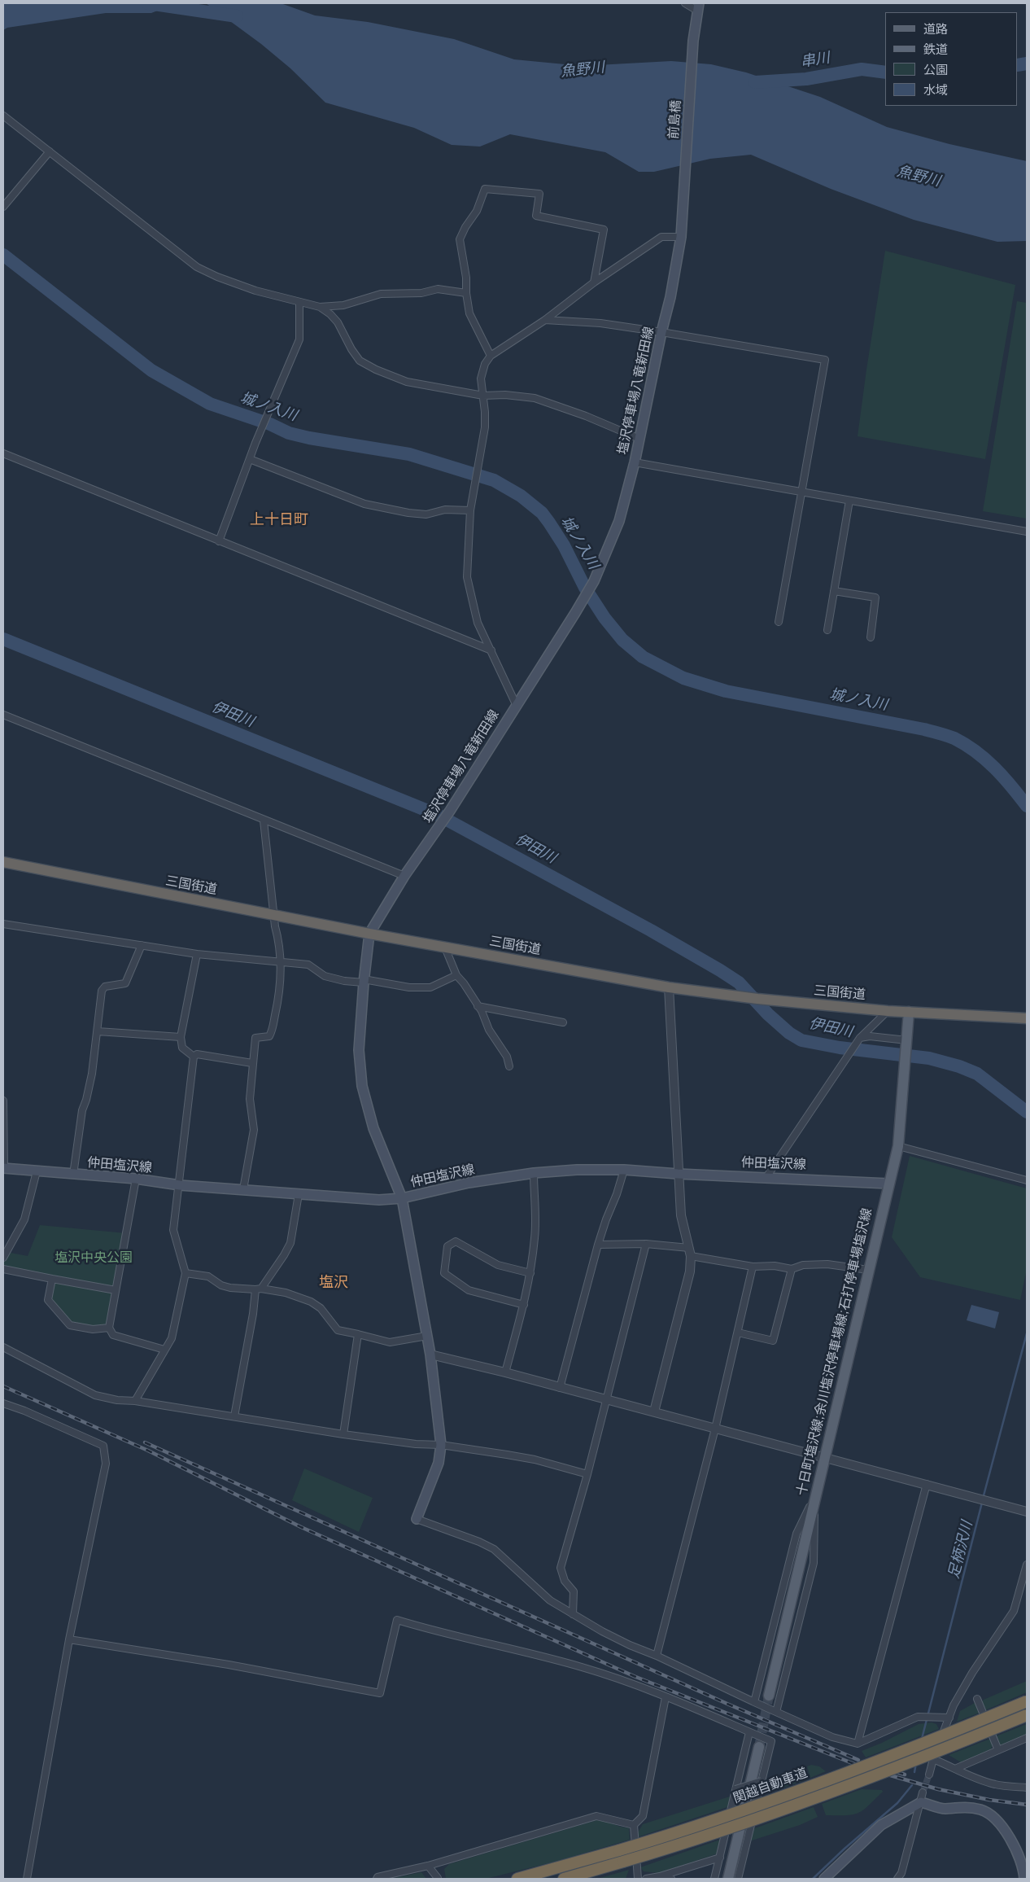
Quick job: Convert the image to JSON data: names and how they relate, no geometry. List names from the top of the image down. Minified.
{"streets":{"highway":["三国街道","関越自動車道"],"main road":["前島橋","塩沢停車場八竜新田線","仲田塩沢線","十日町塩沢線;余川塩沢停車場線;石打停車場塩沢線"]},"crossings":[["前島橋","塩沢停車場八竜新田線"],["塩沢停車場八竜新田線","三国街道"],["三国街道","十日町塩沢線;余川塩沢停車場線;石打停車場塩沢線"],["仲田塩沢線","十日町塩沢線;余川塩沢停車場線;石打停車場塩沢線"]],"districts":["上十日町","塩沢"],"water":["串川","魚野川","城ノ入川","伊田川","足柄沢川"],"parks":["塩沢中央公園"],"legend":["道路","鉄道","公園","水域"]}
